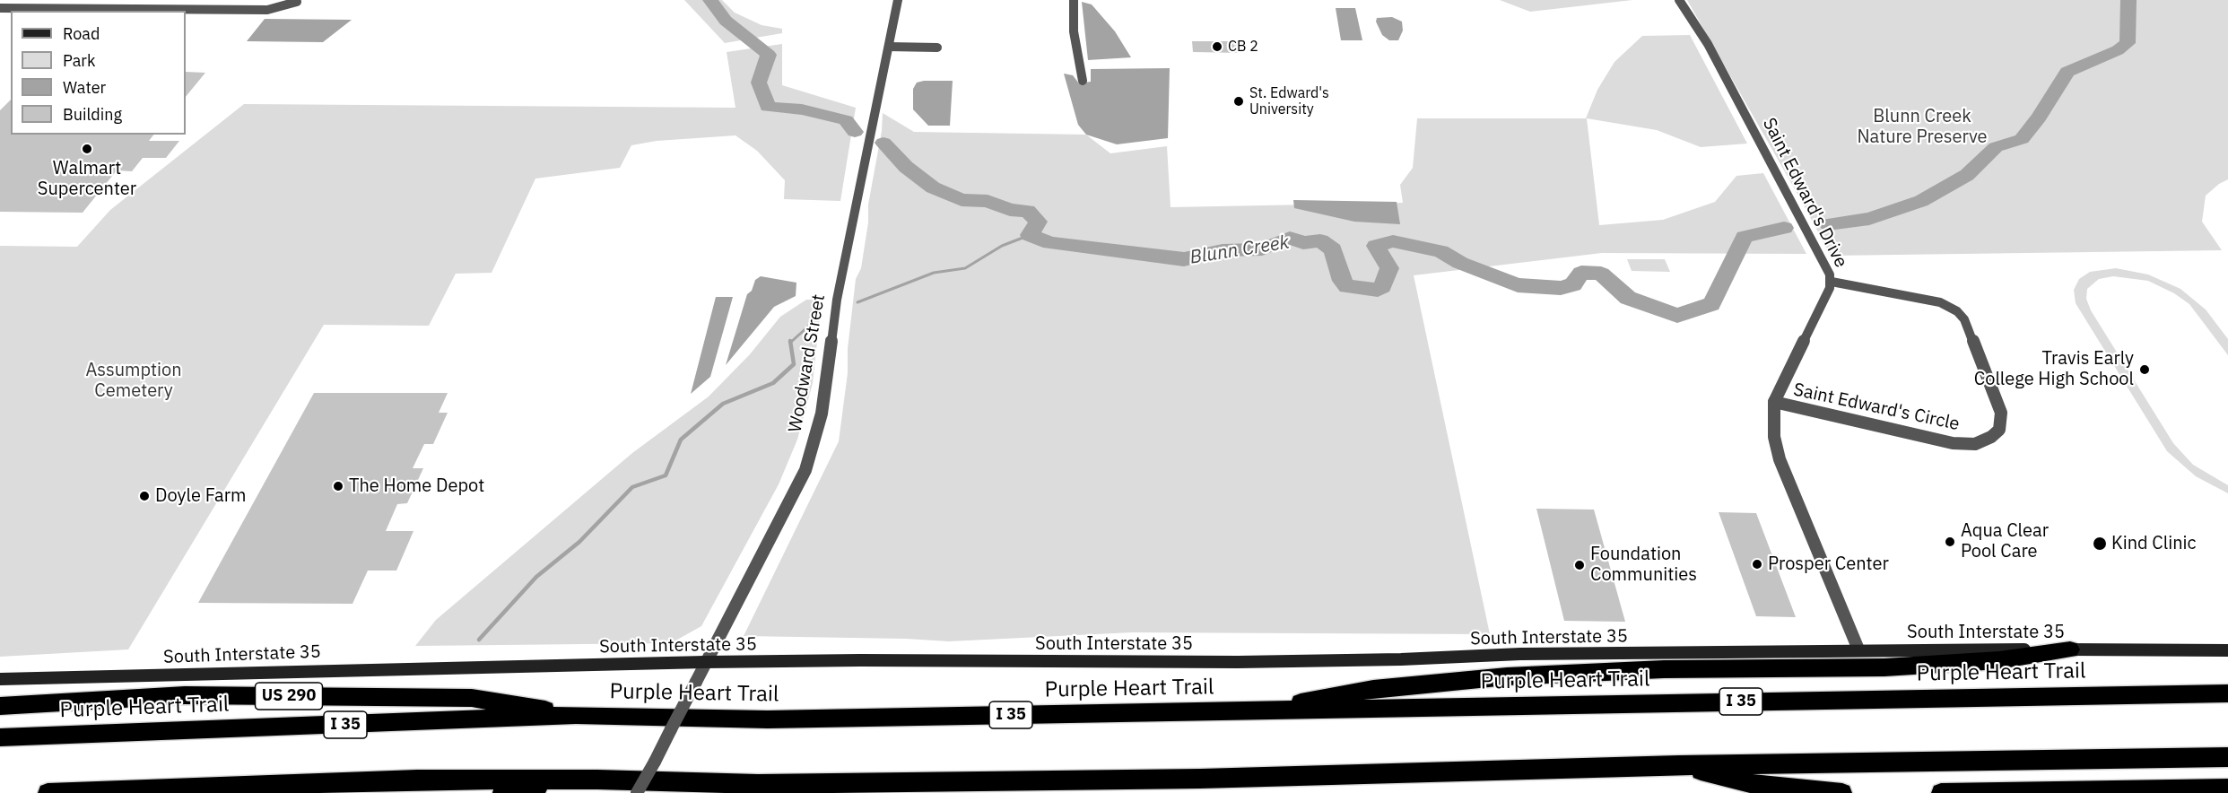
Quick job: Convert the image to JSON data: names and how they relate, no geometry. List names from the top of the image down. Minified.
{"streets":{"highway":["Purple Heart Trail","US 290","I 35"],"main road":["South Interstate 35"],"street":["Saint Edward's Drive","Woodward Street","Saint Edward's Circle"]},"crossings":[["Saint Edward's Drive","Saint Edward's Circle"],["Saint Edward's Drive","South Interstate 35"],["Woodward Street","South Interstate 35"],["Purple Heart Trail","US 290"]],"water":["Blunn Creek"],"parks":["Blunn Creek Nature Preserve","Assumption Cemetery"],"places":["CB 2","St. Edward's University","Walmart Supercenter","Travis Early College High School","The Home Depot","Doyle Farm","Aqua Clear Pool Care","Kind Clinic","Prosper Center","Foundation Communities"],"legend":["Road","Park","Water","Building"]}
